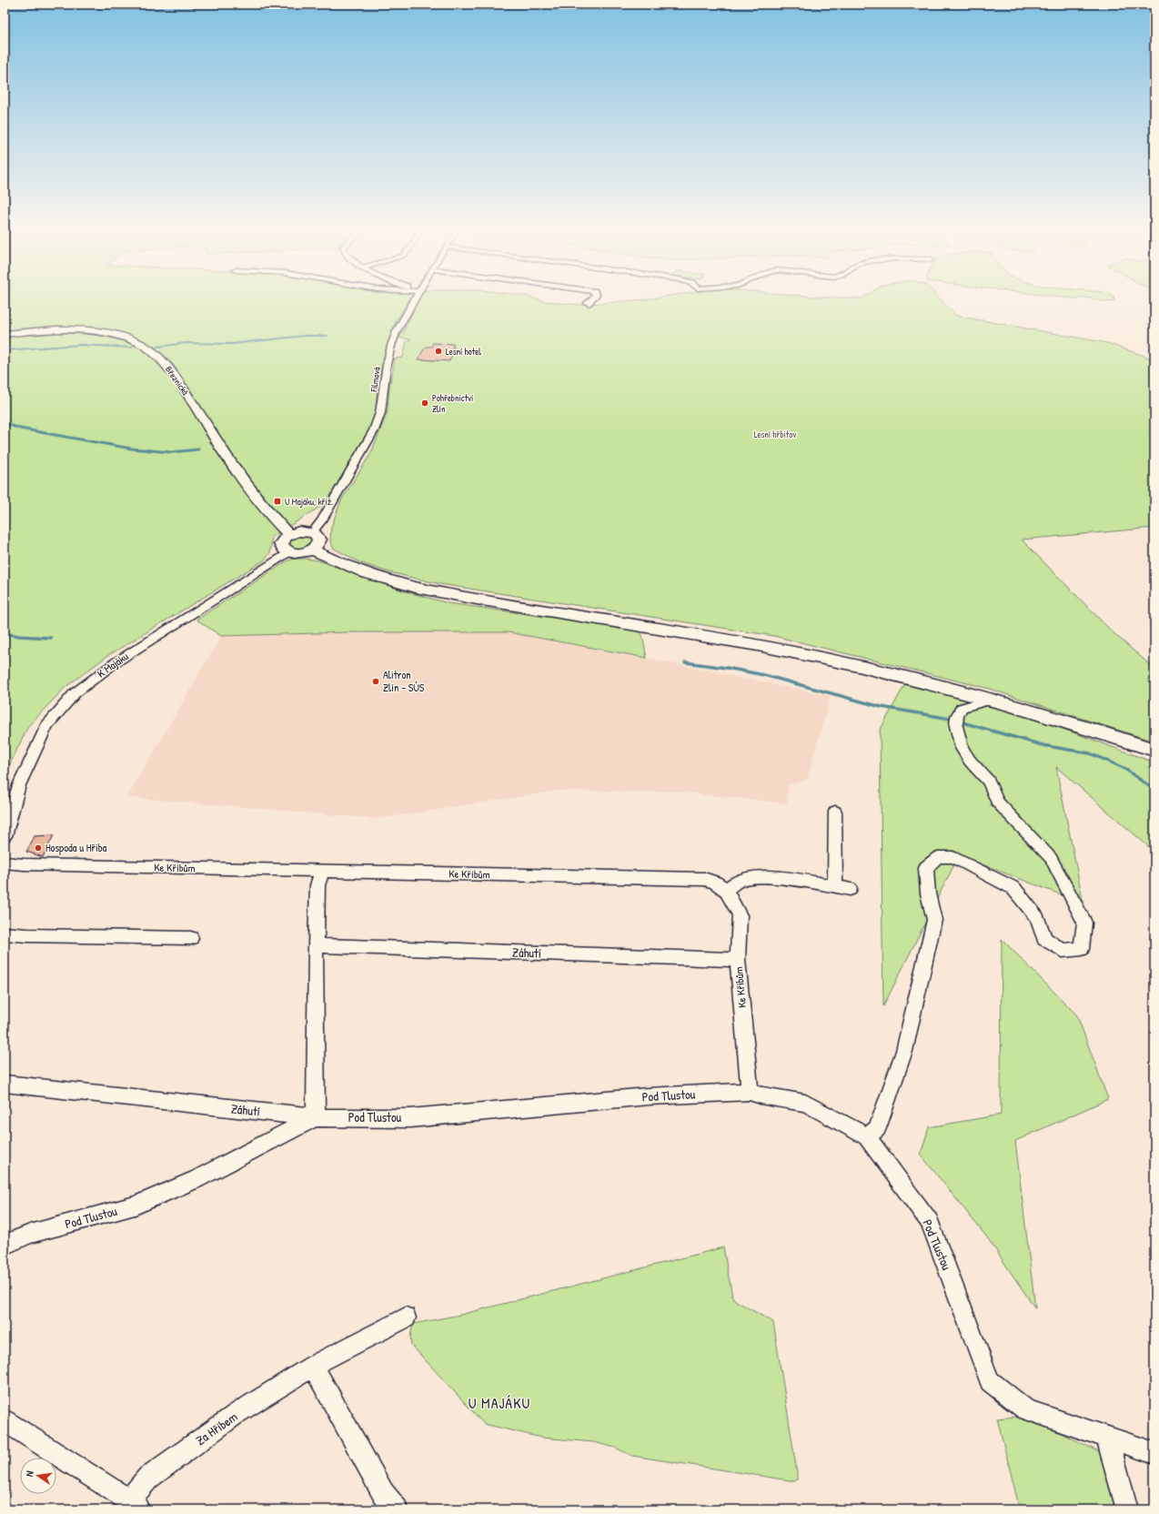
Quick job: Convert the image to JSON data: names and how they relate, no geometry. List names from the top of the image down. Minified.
{"streets":{"main road":["Březnická"],"street":["Filmová","K Majáku","Ke Křibům","Záhutí","Pod Tlustou","Za Hřibem"]},"crossings":[["Ke Křibům","Záhutí"],["Ke Křibům","Pod Tlustou"],["Záhutí","Pod Tlustou"]],"districts":["U MAJÁKU"],"parks":["Lesní hřbitov"],"places":{"other":["Lesní hotel","Pohřebnictví Zlín","Alitron Zlín - SÚS","Hospoda u Hřiba"],"transit":["U Majáku, křiž."]},"north":"left"}
